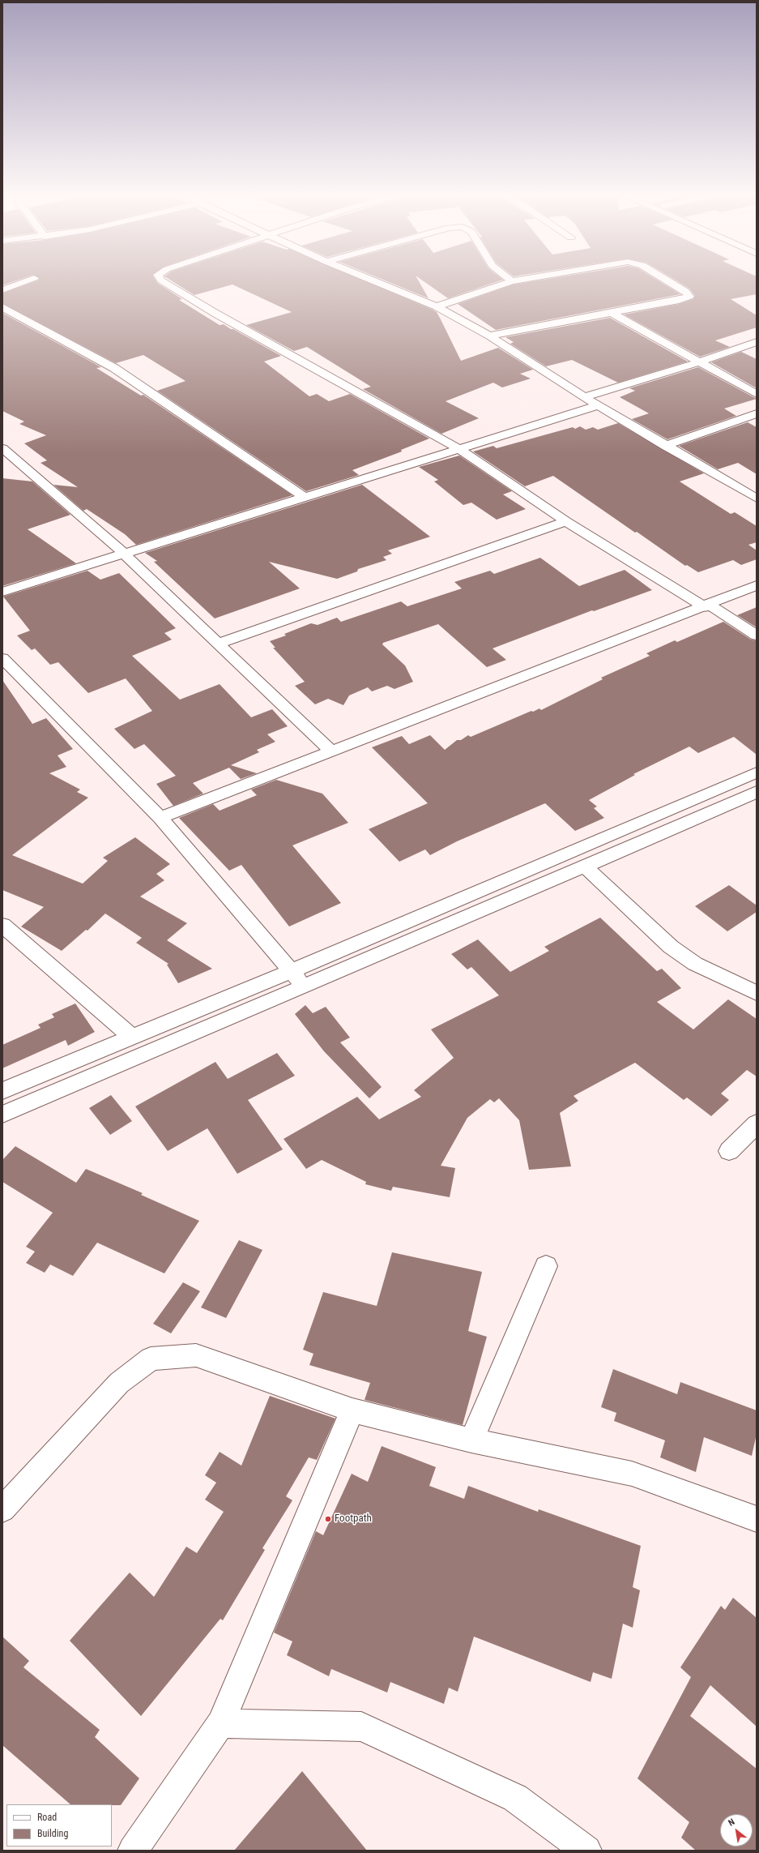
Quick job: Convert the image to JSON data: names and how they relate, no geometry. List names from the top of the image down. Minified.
{"places":["Footpath"],"legend":["Road","Building"],"north":"top left"}
